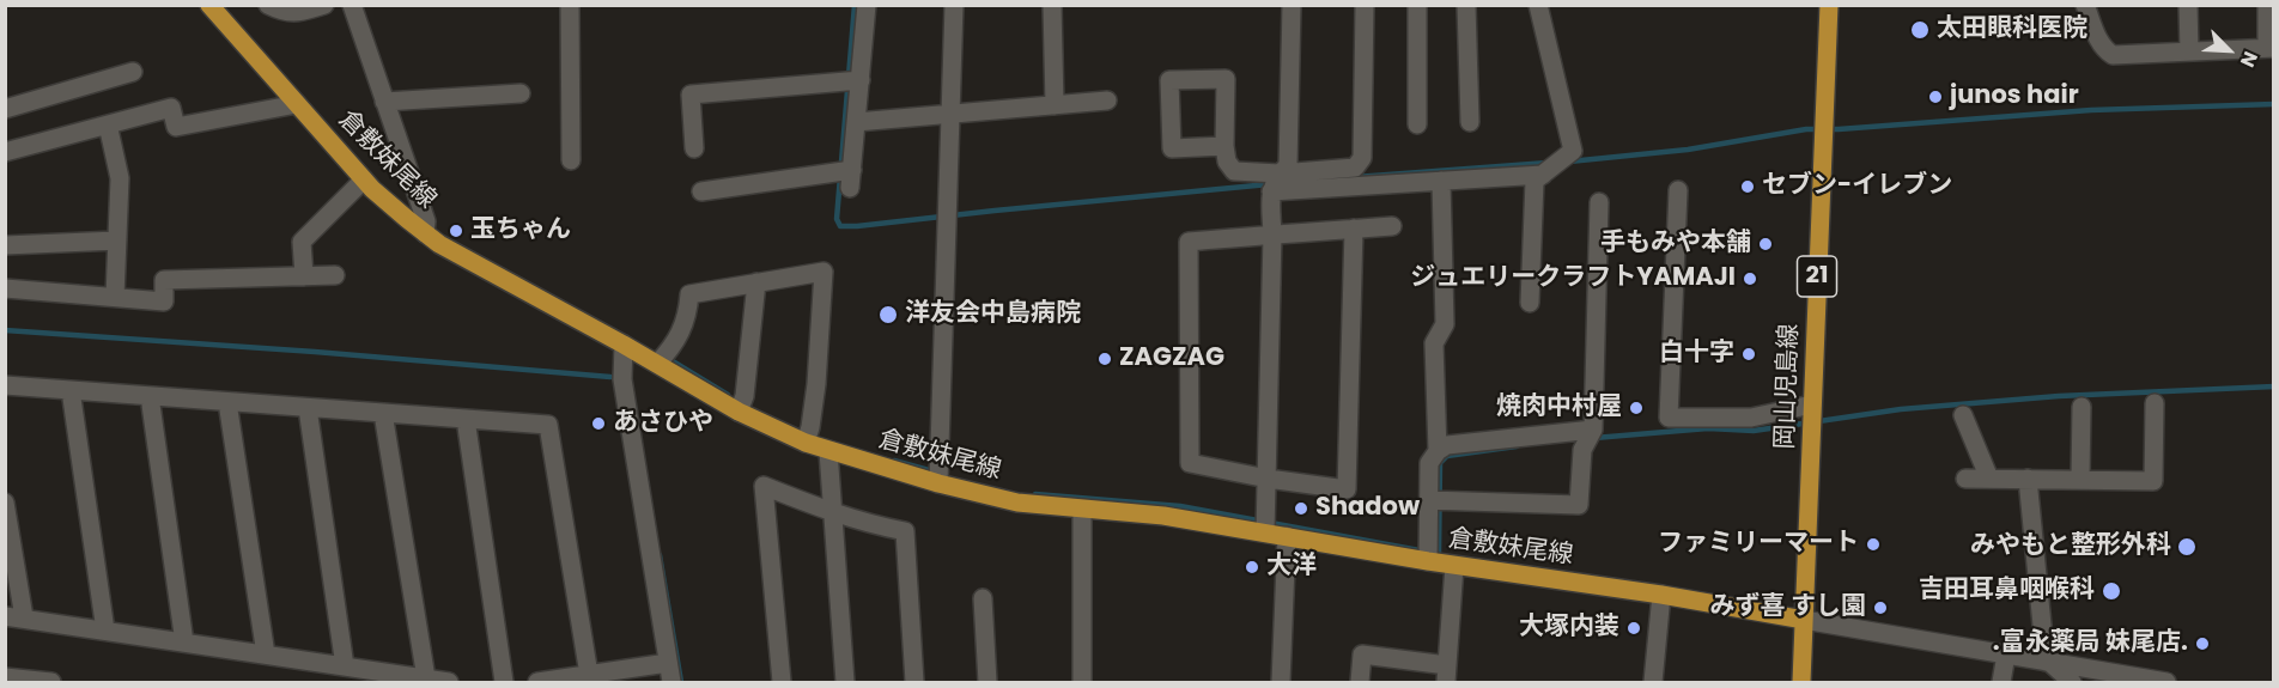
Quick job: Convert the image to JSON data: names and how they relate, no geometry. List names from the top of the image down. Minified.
{"streets":{"main road":["倉敷妹尾線","21","岡山児島線"]},"crossings":[["倉敷妹尾線","岡山児島線"]],"places":["太田眼科医院","junos hair","セブン-イレブン","玉ちゃん","手もみや本舗","ジュエリークラフトYAMAJI","洋友会中島病院","白十字","ZAGZAG","焼肉中村屋","あさひや","Shadow","ファミリーマート","みやもと整形外科","大洋","吉田耳鼻咽喉科","みず喜 すし園","大塚内装",".富永薬局 妹尾店."],"north":"bottom right"}
